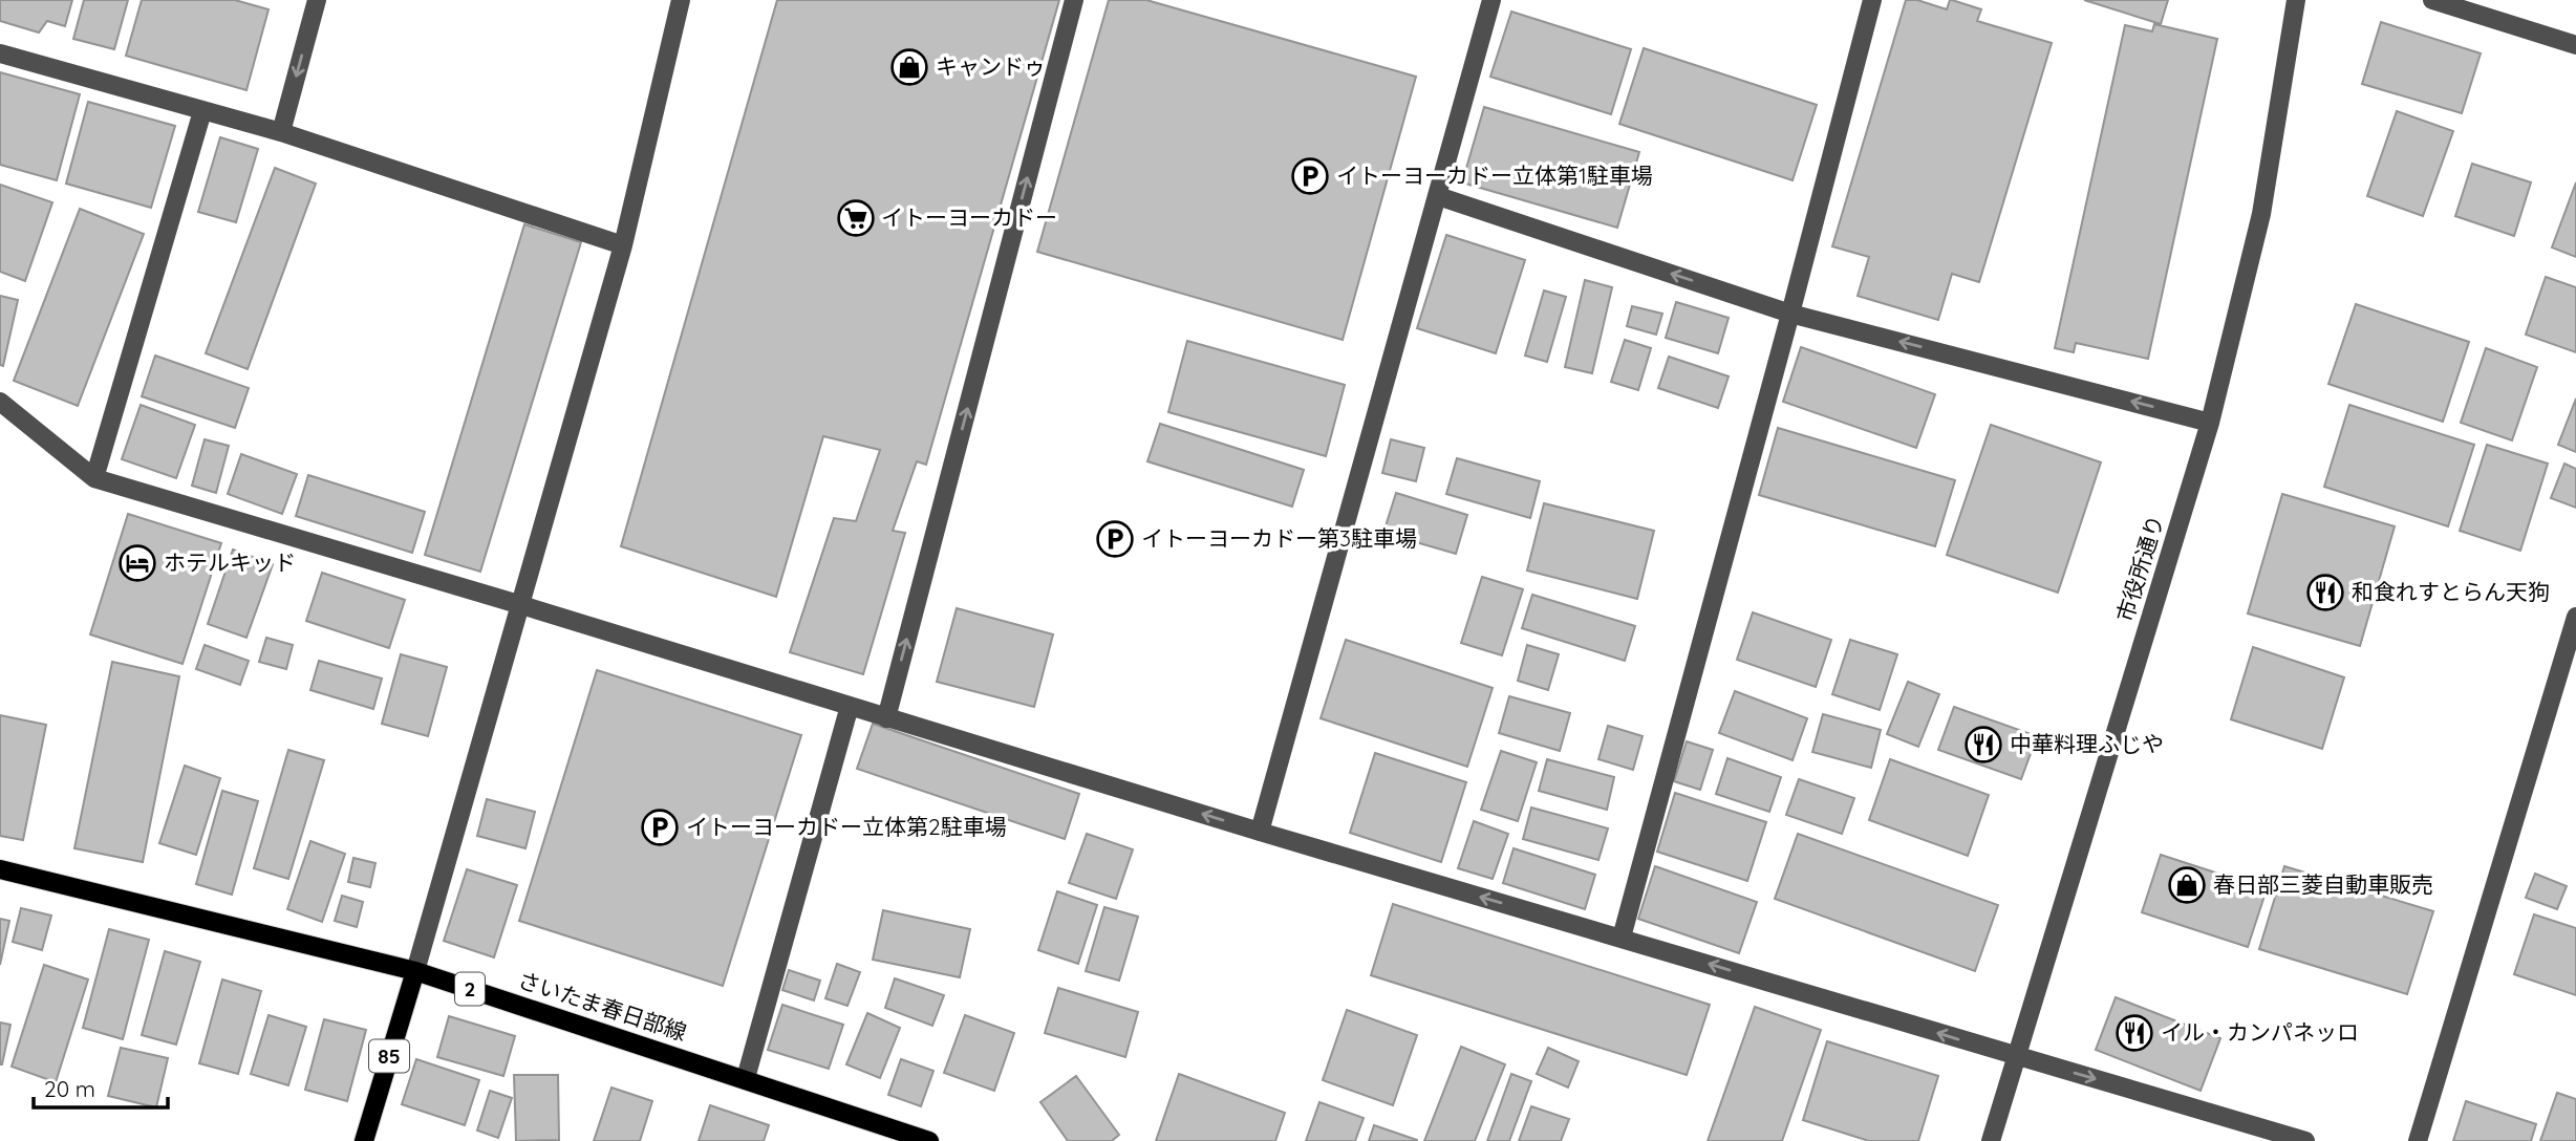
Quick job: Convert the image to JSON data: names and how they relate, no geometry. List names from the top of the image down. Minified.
{"streets":{"main road":["2","さいたま春日部線","85"],"street":["市役所通り"]},"crossings":[["さいたま春日部線","85"]],"places":{"shop":["キャンドゥ","春日部三菱自動車販売"],"parking":["イトーヨーカドー立体第1駐車場","イトーヨーカドー第3駐車場","イトーヨーカドー立体第2駐車場"],"supermarket":["イトーヨーカドー"],"hotel":["ホテルキッド"],"restaurant":["和食れすとらん天狗","中華料理ふじや","イル・カンパネッロ"]},"scale_bar":"20 m"}
